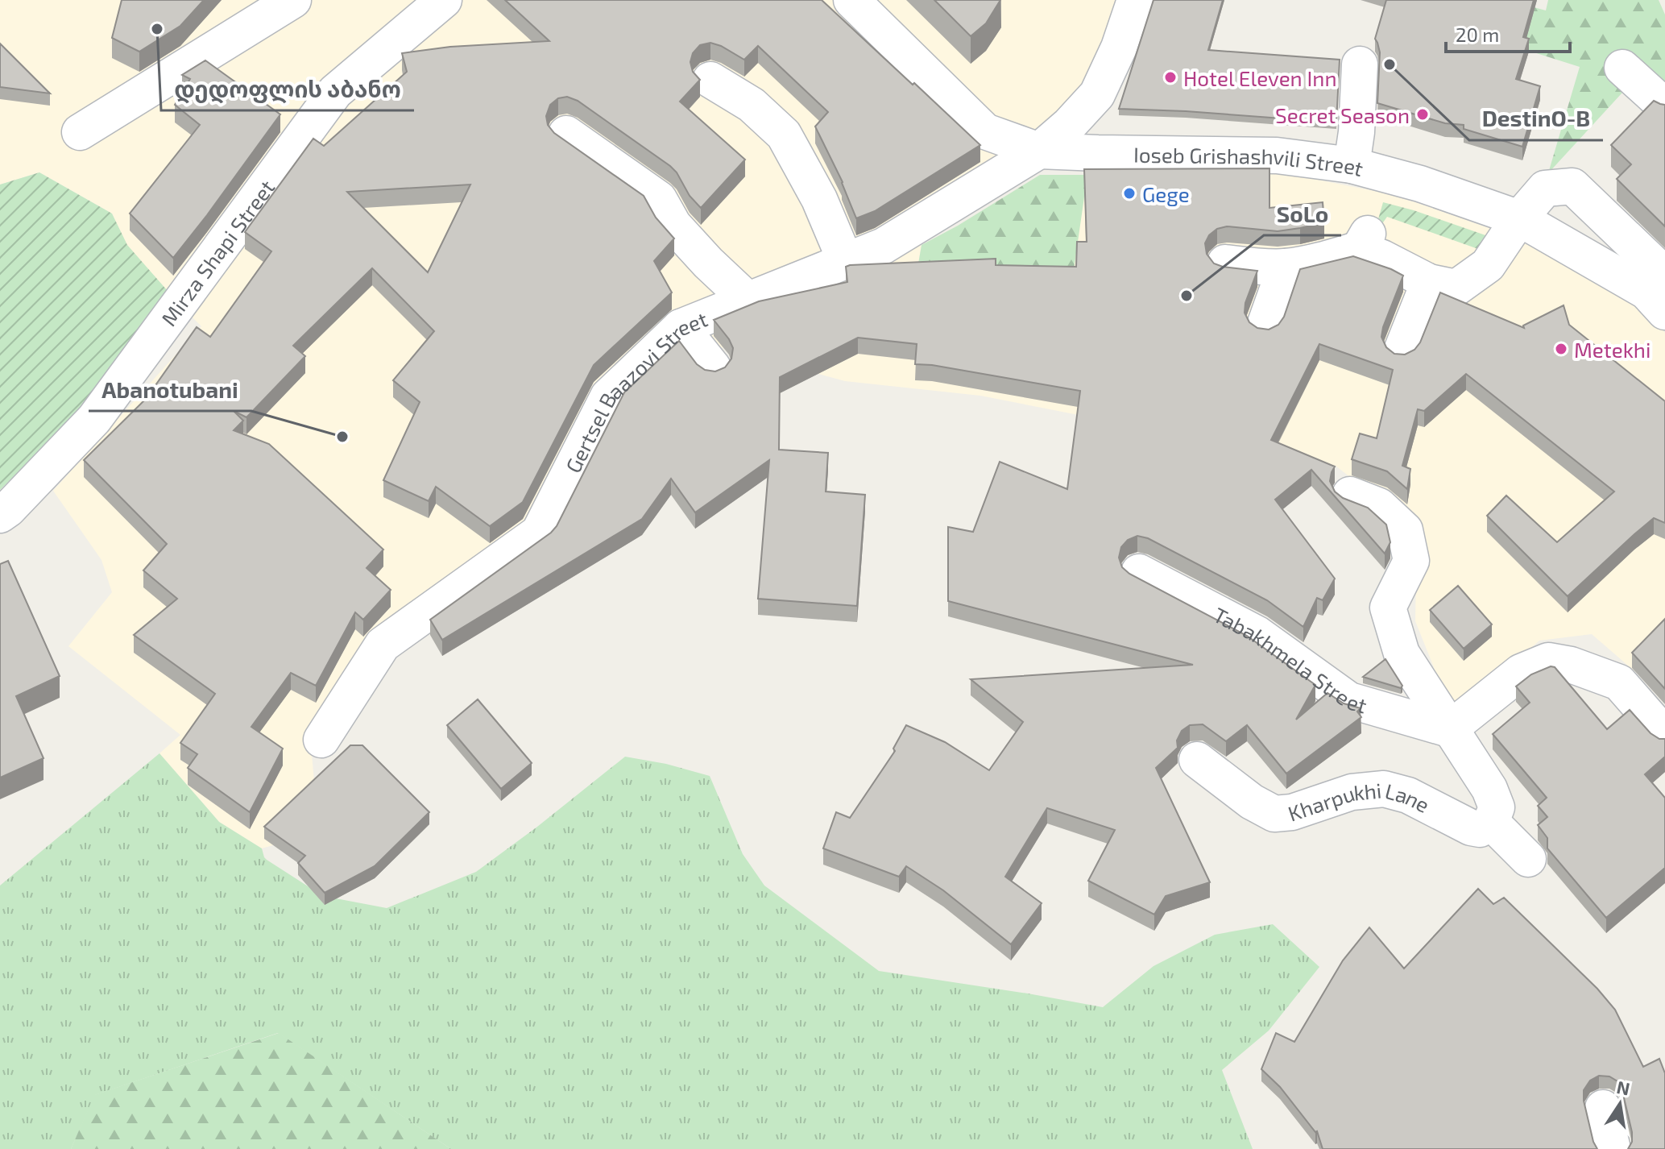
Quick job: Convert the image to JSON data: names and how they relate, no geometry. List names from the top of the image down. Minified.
{"streets":{"street":["Ioseb Grishashvili Street","Mirza Shapi Street","Gertsel Baazovi Street","Tabakhmela Street","Kharpukhi Lane"]},"crossings":[["Ioseb Grishashvili Street","Gertsel Baazovi Street"]],"places":["დედოფლის აბანო","DestinO-B","Hotel Eleven Inn","Secret Season","Gege","SoLo","Metekhi","Abanotubani"],"scale_bar":"20 m","north":"top"}
